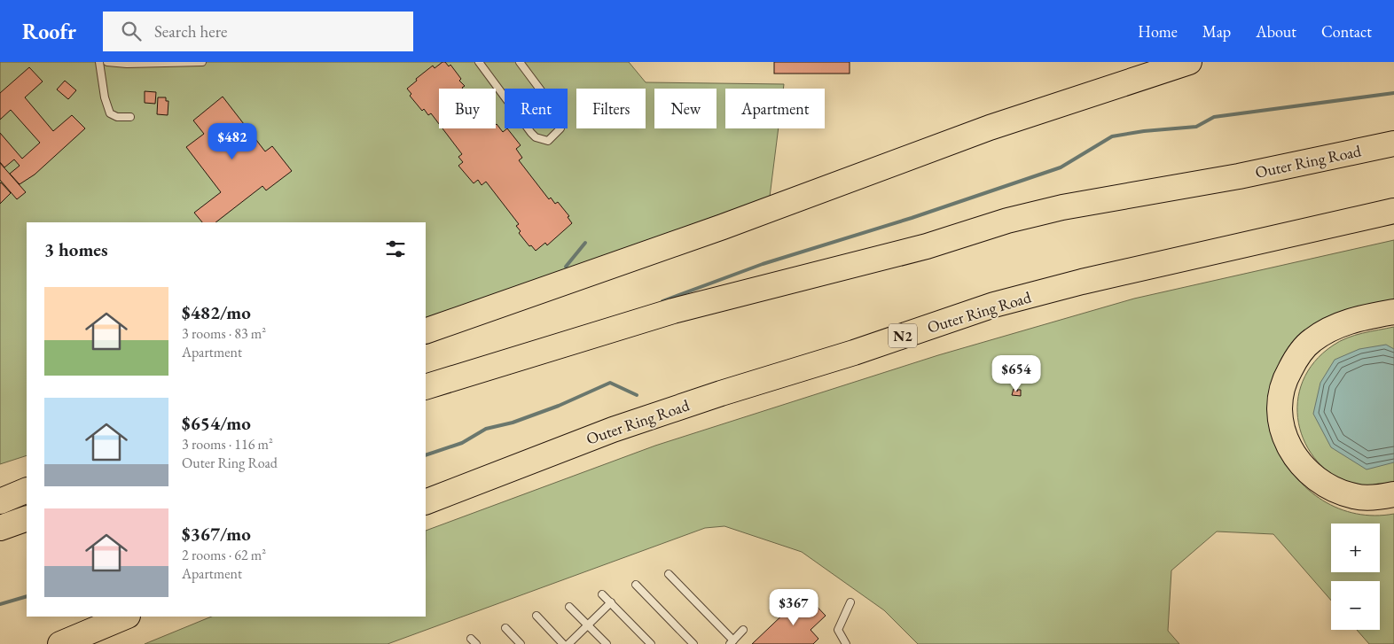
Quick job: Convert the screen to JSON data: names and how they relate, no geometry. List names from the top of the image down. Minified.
{"streets":{"highway":["Outer Ring Road","N2"]},"page":{"header":"Roofr","search":"Search here","nav":["Home","Map","About","Contact"],"chip":["Buy","Rent","Filters","New","Apartment"],"price":["$482","$654","$367"],"heading":"3 homes","list":[{"name":"$482/mo","note":"3 rooms · 83 m² · Apartment"},{"name":"$654/mo","note":"3 rooms · 116 m² · Outer Ring Road"},{"name":"$367/mo","note":"2 rooms · 62 m² · Apartment"}],"map_buttons":["+","−"]}}
